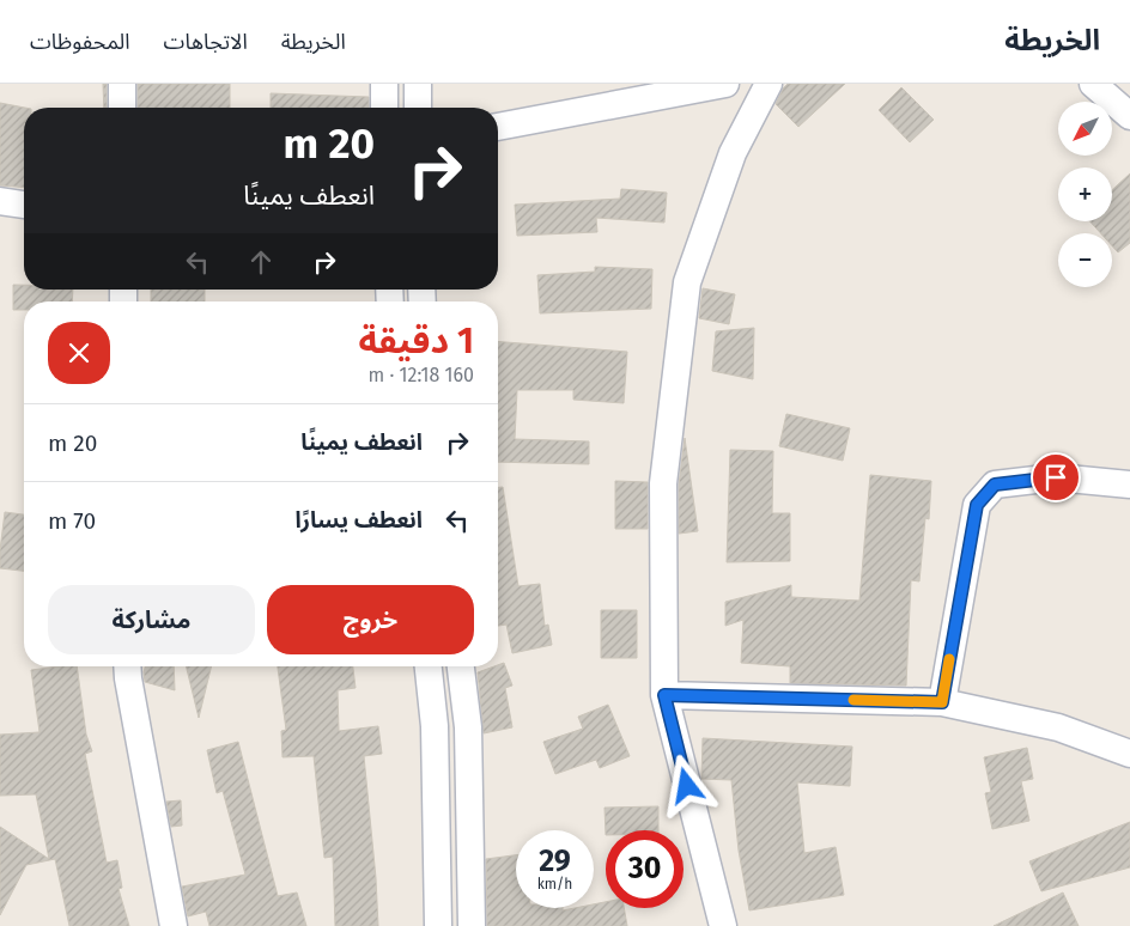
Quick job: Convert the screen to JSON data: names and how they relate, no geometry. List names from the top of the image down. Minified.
{"north":"bottom left","page":{"header":"الخريطة","nav":["الخريطة","الاتجاهات","المحفوظات"],"map_buttons":["+","−"],"turn":["20 m","انعطف يمينًا"],"heading":["1 دقيقة","160 m · 12:18"],"list":[{"name":"انعطف يمينًا","value":"20 m"},{"name":"انعطف يسارًا","value":"70 m"}],"buttons":["خروج","مشاركة"],"speed":"29 km/h","limit":"30"}}
